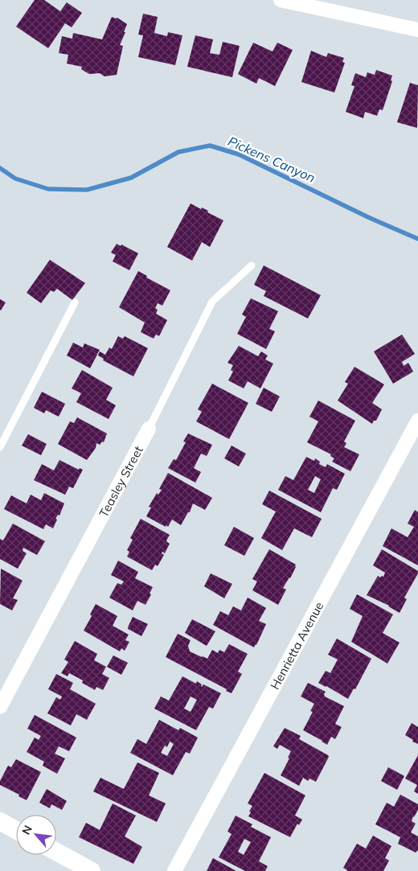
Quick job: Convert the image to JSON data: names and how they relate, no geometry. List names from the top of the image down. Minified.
{"streets":{"street":["Teasley Street","Henrietta Avenue"]},"water":["Pickens Canyon"],"north":"top left"}
